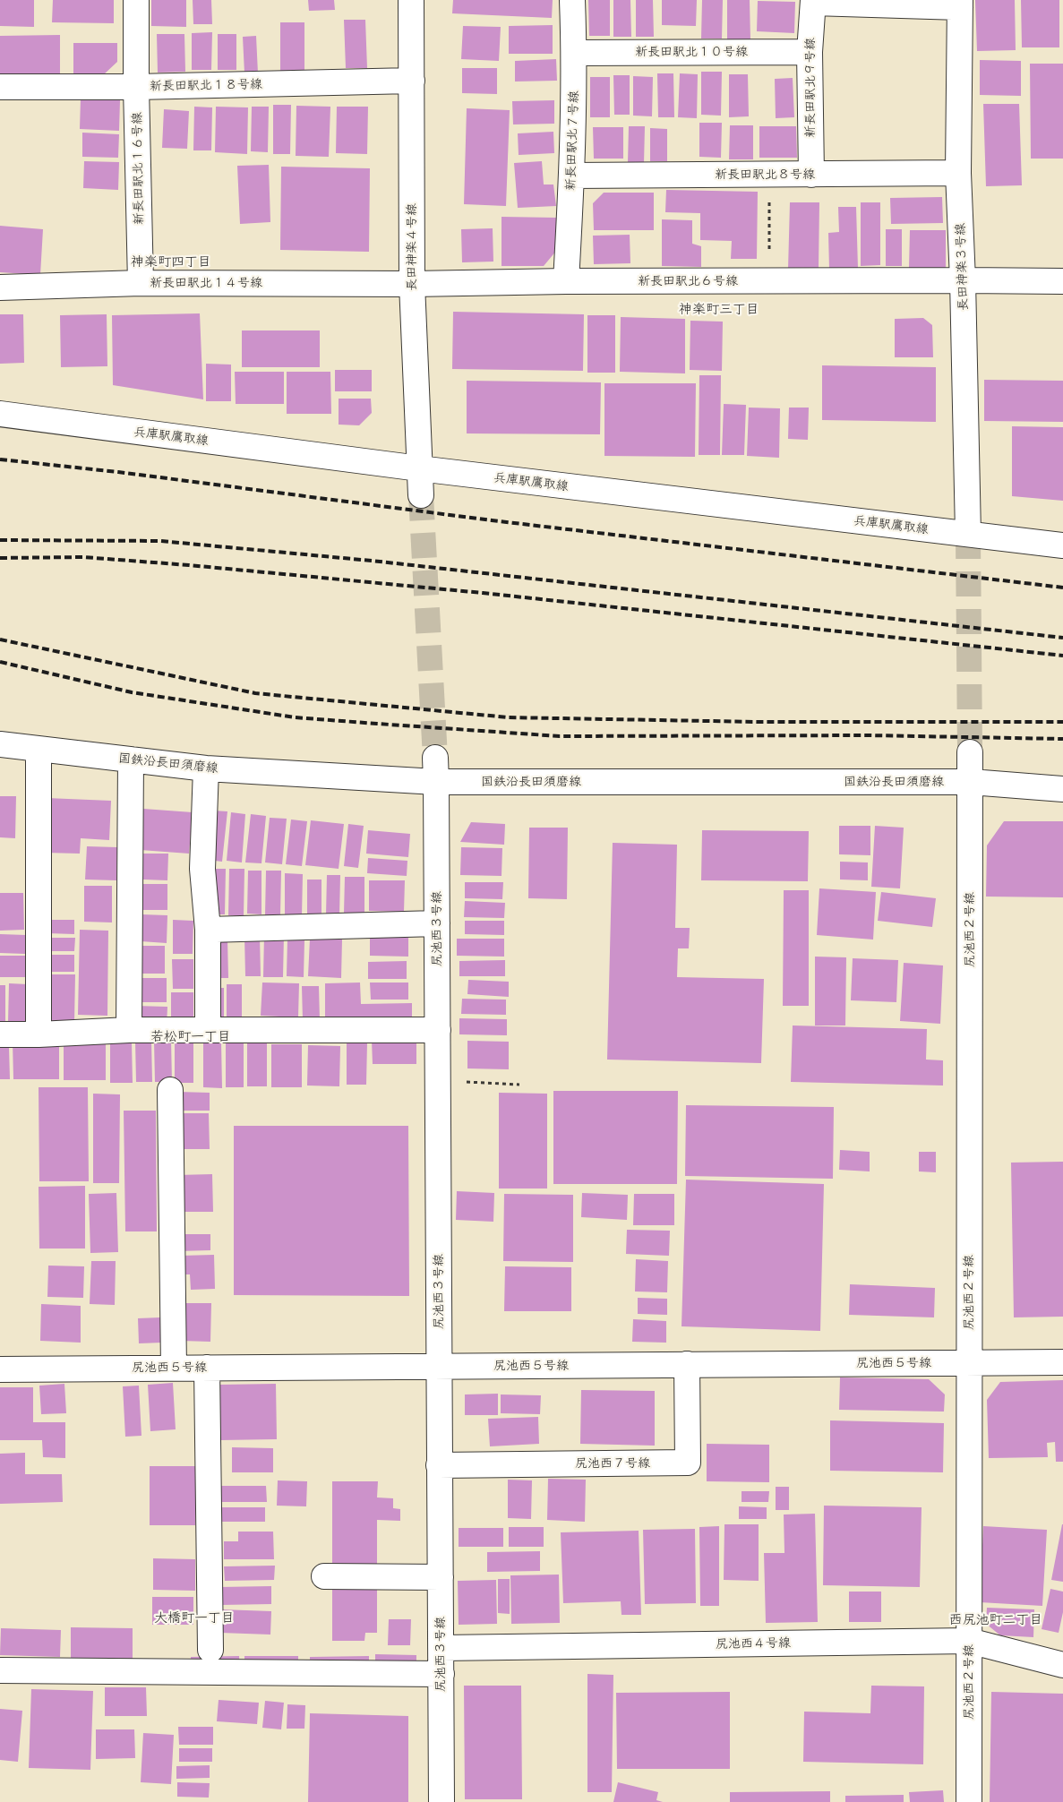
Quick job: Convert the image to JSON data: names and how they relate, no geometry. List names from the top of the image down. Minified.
{"streets":{"street":["新長田駅北１０号線","新長田駅北１８号線","新長田駅北９号線","新長田駅北７号線","新長田駅北１６号線","新長田駅北８号線","長田神楽４号線","長田神楽３号線","新長田駅北６号線","新長田駅北１４号線","兵庫駅鷹取線","国鉄沿長田須磨線","尻池西３号線","尻池西２号線","尻池西５号線","尻池西７号線","尻池西４号線"]},"crossings":[["新長田駅北１０号線","新長田駅北９号線"],["新長田駅北１０号線","新長田駅北７号線"],["新長田駅北１８号線","新長田駅北１６号線"],["新長田駅北１８号線","長田神楽４号線"],["新長田駅北９号線","新長田駅北８号線"],["新長田駅北７号線","新長田駅北８号線"],["新長田駅北７号線","新長田駅北６号線"],["新長田駅北１６号線","新長田駅北１４号線"],["新長田駅北８号線","長田神楽３号線"],["長田神楽４号線","新長田駅北６号線"],["長田神楽４号線","新長田駅北１４号線"],["長田神楽４号線","兵庫駅鷹取線"],["長田神楽３号線","新長田駅北６号線"],["長田神楽３号線","兵庫駅鷹取線"],["新長田駅北６号線","新長田駅北１４号線"],["国鉄沿長田須磨線","尻池西３号線"],["国鉄沿長田須磨線","尻池西２号線"],["尻池西３号線","尻池西５号線"],["尻池西３号線","尻池西７号線"],["尻池西３号線","尻池西４号線"],["尻池西２号線","尻池西５号線"],["尻池西２号線","尻池西４号線"],["尻池西５号線","尻池西７号線"]],"districts":["神楽町四丁目","神楽町三丁目","若松町一丁目","大橋町一丁目","西尻池町二丁目"]}
